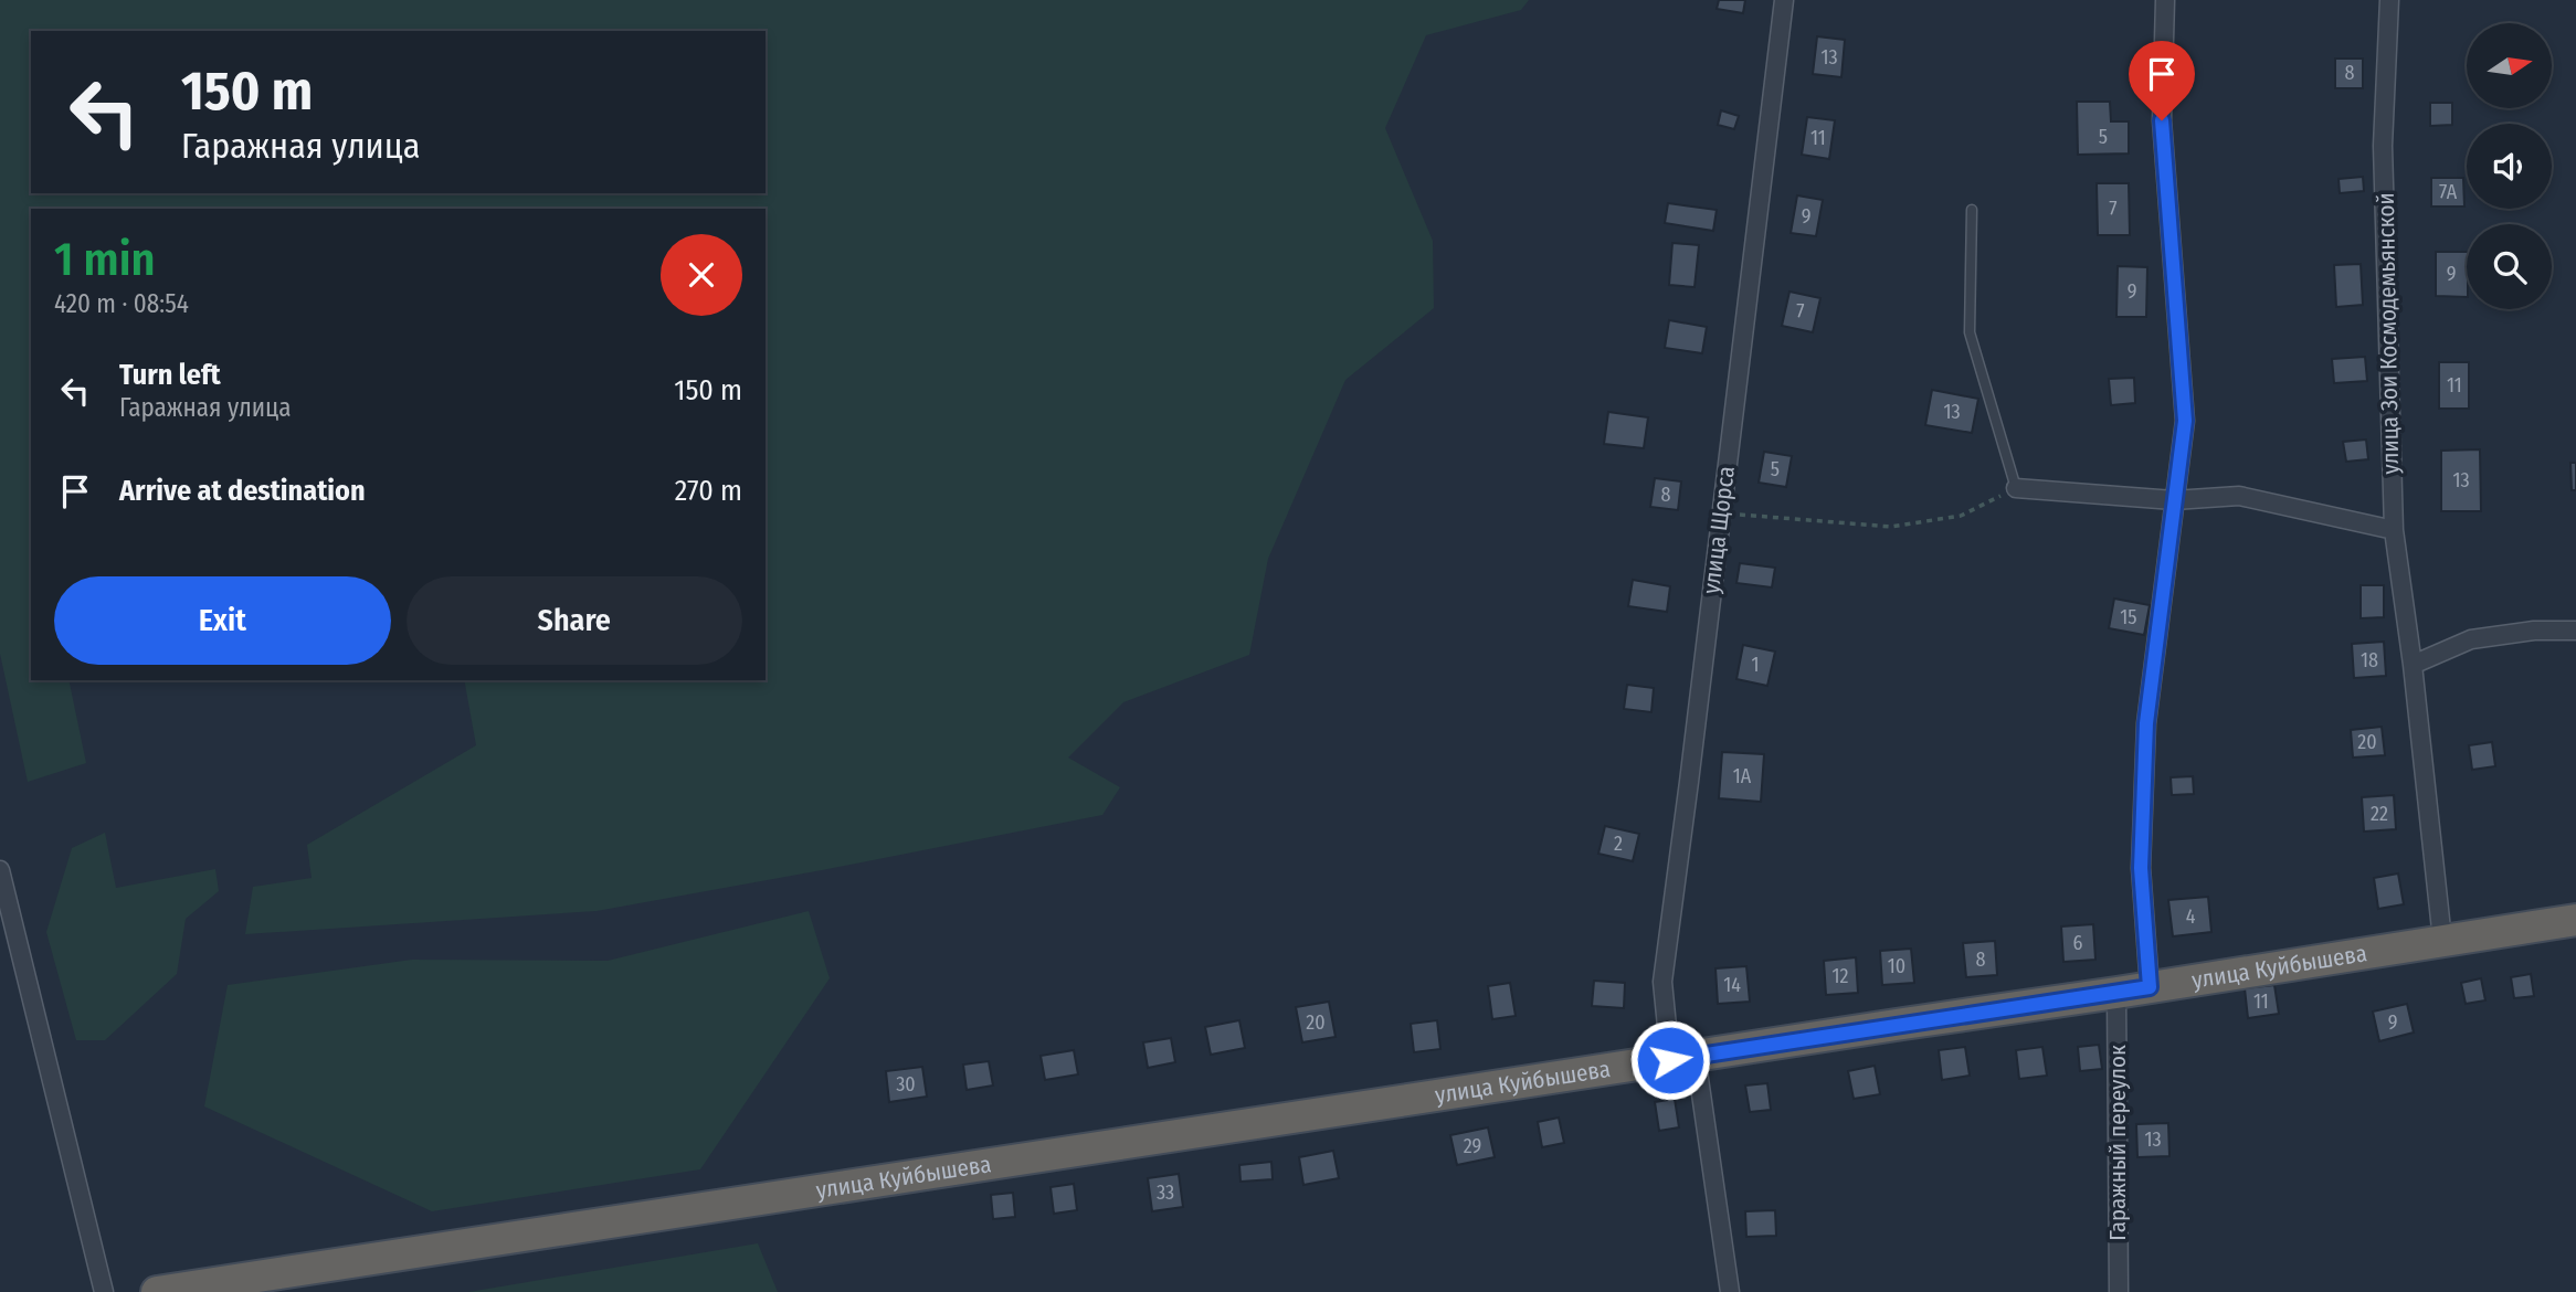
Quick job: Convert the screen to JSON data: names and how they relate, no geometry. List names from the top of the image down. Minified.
{"streets":{"highway":["улица Куйбышева"],"street":["улица Зои Космодемьянской","улица Щорса","Гаражный переулок"]},"crossings":[["улица Зои Космодемьянской","улица Куйбышева"],["улица Щорса","улица Куйбышева"],["улица Куйбышева","Гаражный переулок"]],"house_numbers":["13","8","5","11","7А","7","9","9","9","7","11","13","5","13","8","15","18","1","20","1А","22","2","4","6","8","10","12","14","11","20","9","30","13","29","33"],"north":"right","page":{"turn":["150 m","Гаражная улица"],"heading":["1 min","420 m · 08:54"],"list":[{"name":"Turn left","note":"Гаражная улица","value":"150 m"},{"name":"Arrive at destination","value":"270 m"}],"buttons":["Exit","Share"]}}
